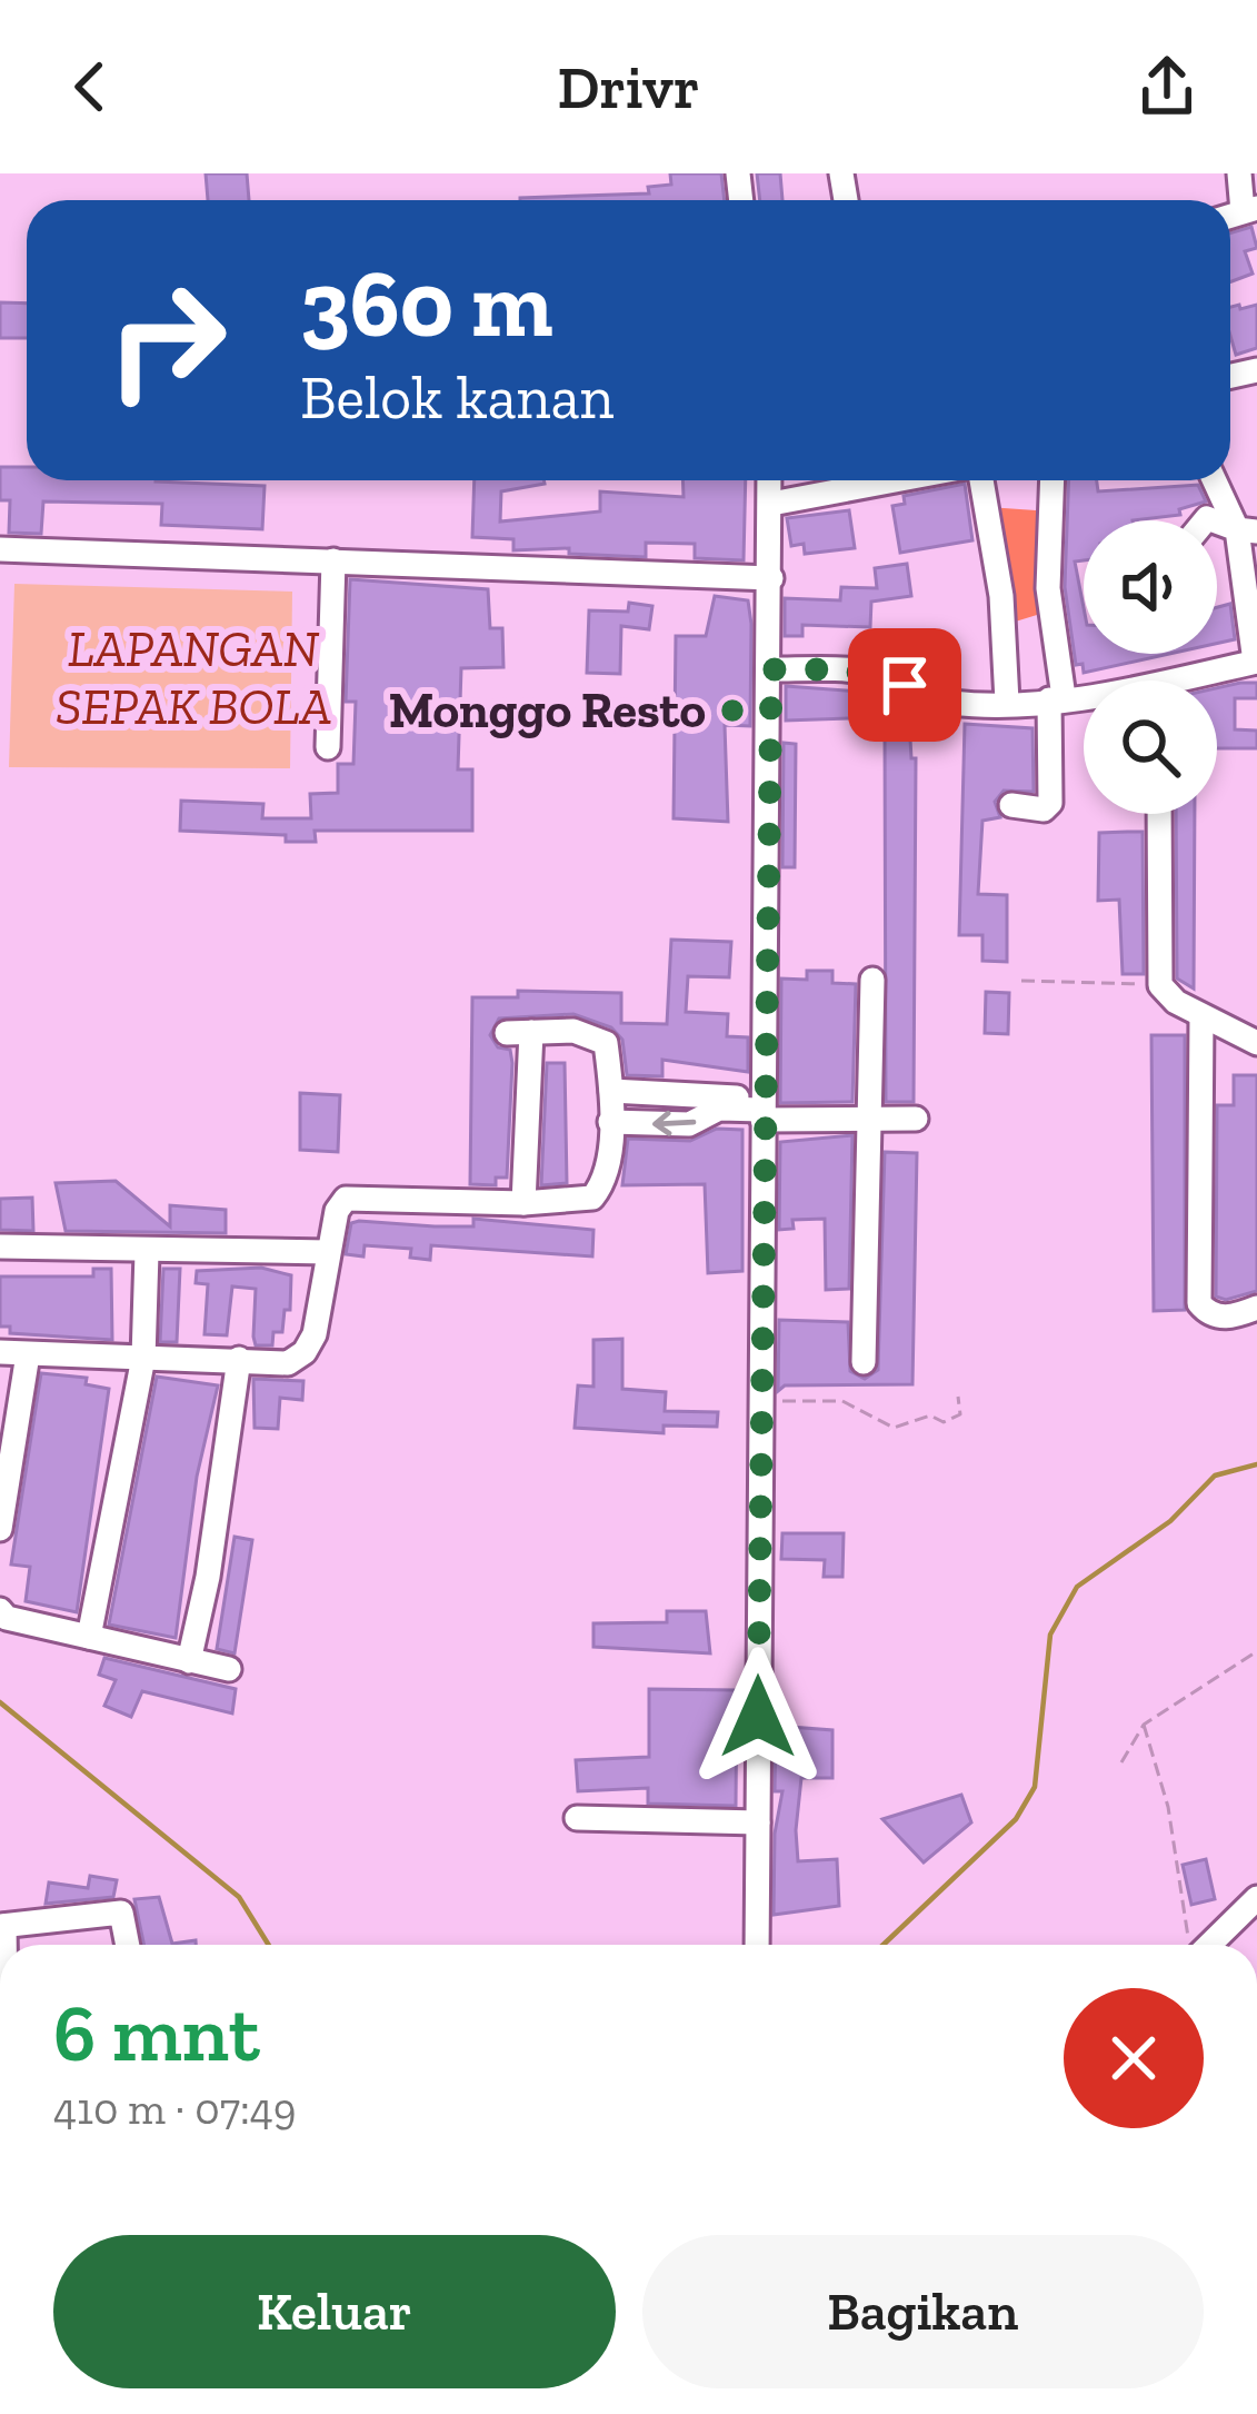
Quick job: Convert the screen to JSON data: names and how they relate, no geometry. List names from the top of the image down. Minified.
{"parks":["LAPANGAN SEPAK BOLA"],"places":["Monggo Resto"],"page":{"header":"Drivr","turn":["360 m","Belok kanan"],"heading":["6 mnt","410 m · 07:49"],"buttons":["Keluar","Bagikan"]}}
